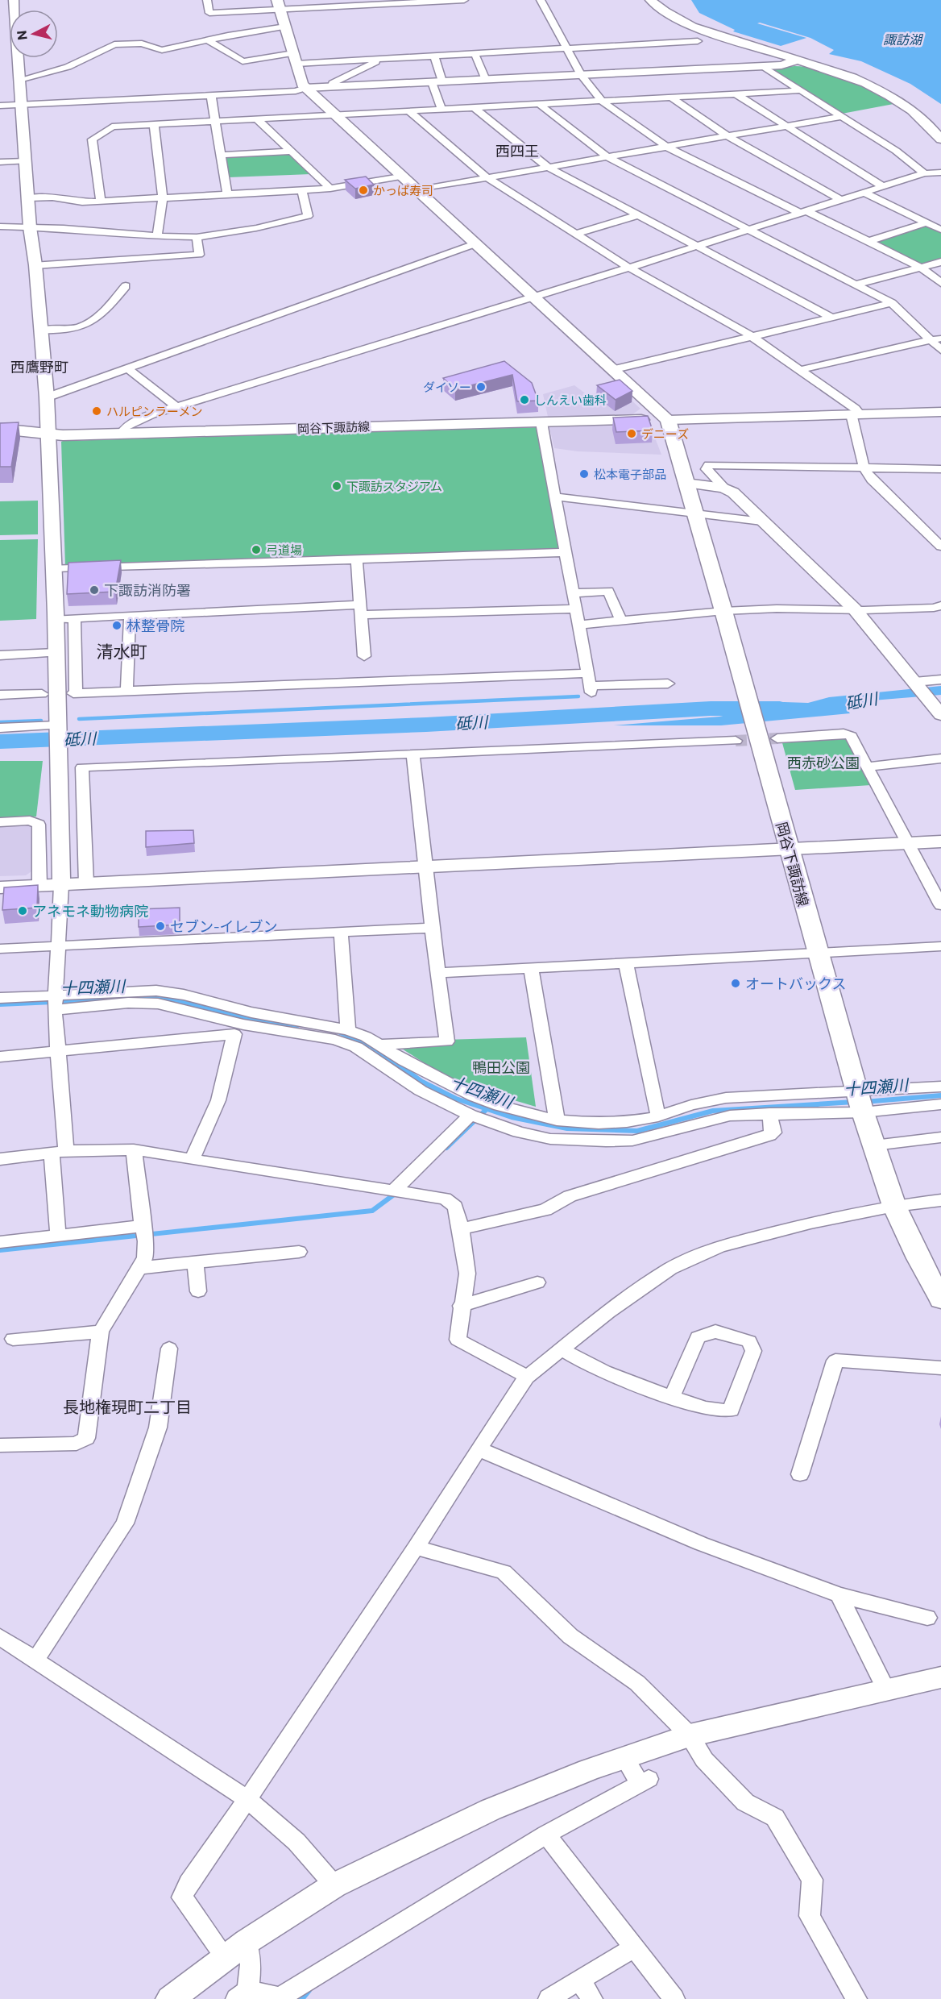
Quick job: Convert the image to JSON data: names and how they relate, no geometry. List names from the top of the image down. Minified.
{"streets":{"main road":["岡谷下諏訪線"]},"districts":["西四王","西鷹野町","清水町","長地権現町二丁目"],"water":["諏訪湖","砥川","十四瀬川"],"parks":["西赤砂公園","鴨田公園"],"places":["かっぱ寿司","ダイソー","しんえい歯科","ハルピンラーメン","デニーズ","松本電子部品","下諏訪スタジアム","弓道場","下諏訪消防署","林整骨院","アネモネ動物病院","セブン-イレブン","オートバックス"],"north":"left"}
